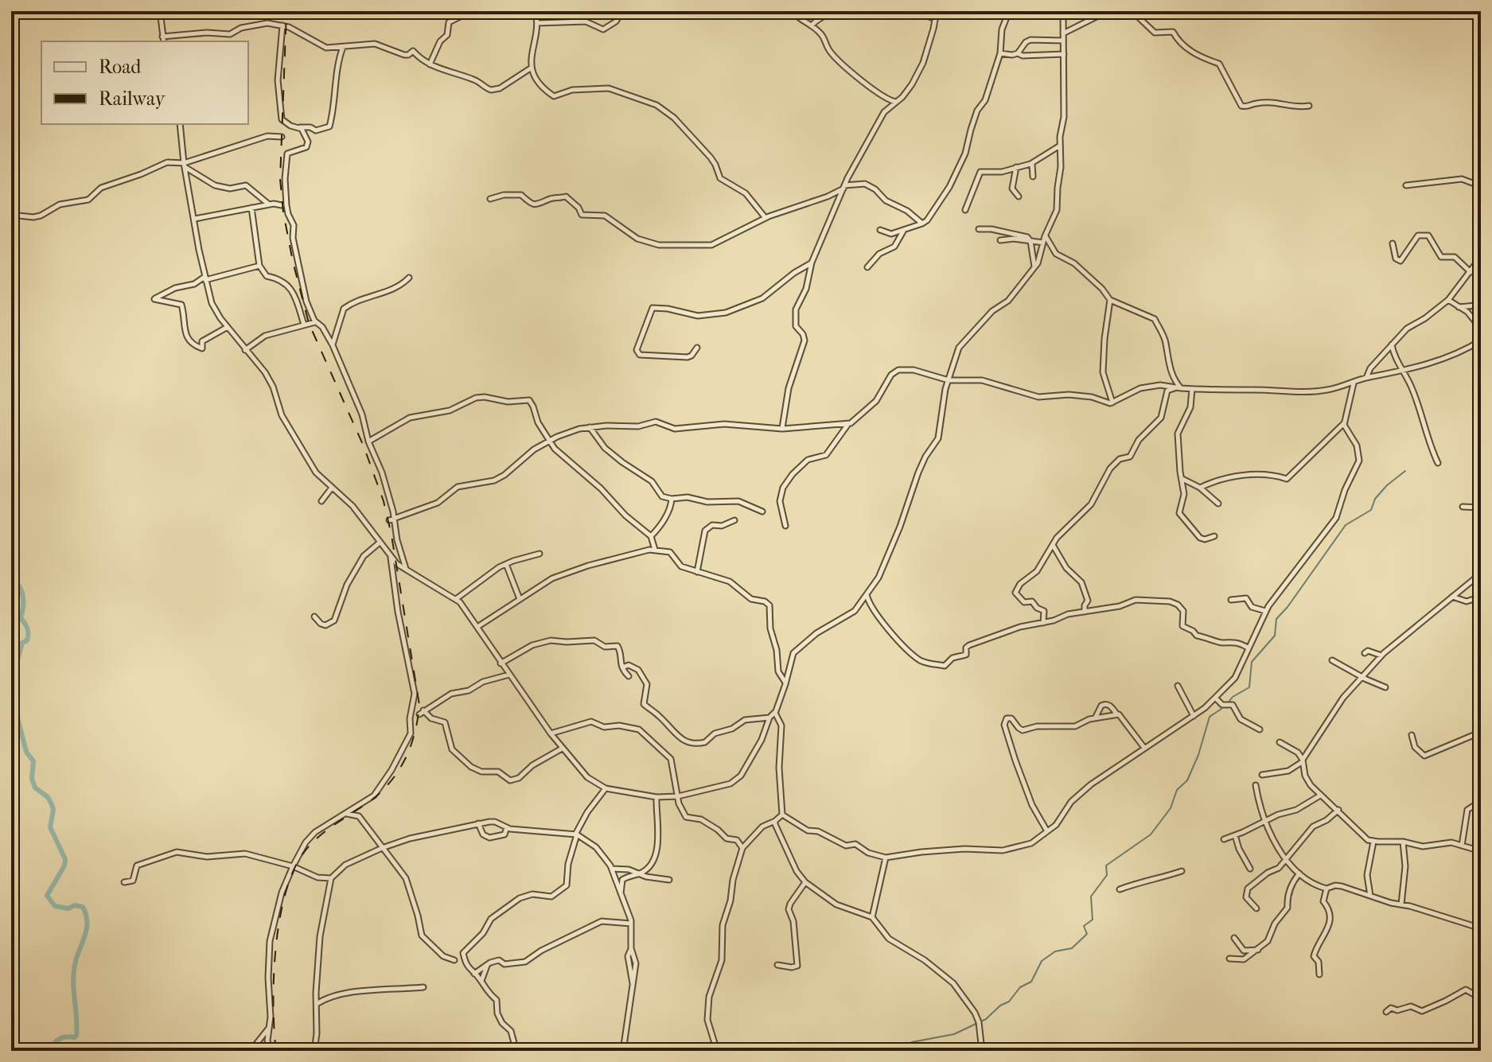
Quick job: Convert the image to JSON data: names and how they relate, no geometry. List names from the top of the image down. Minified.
{"legend":["Road","Railway"]}
